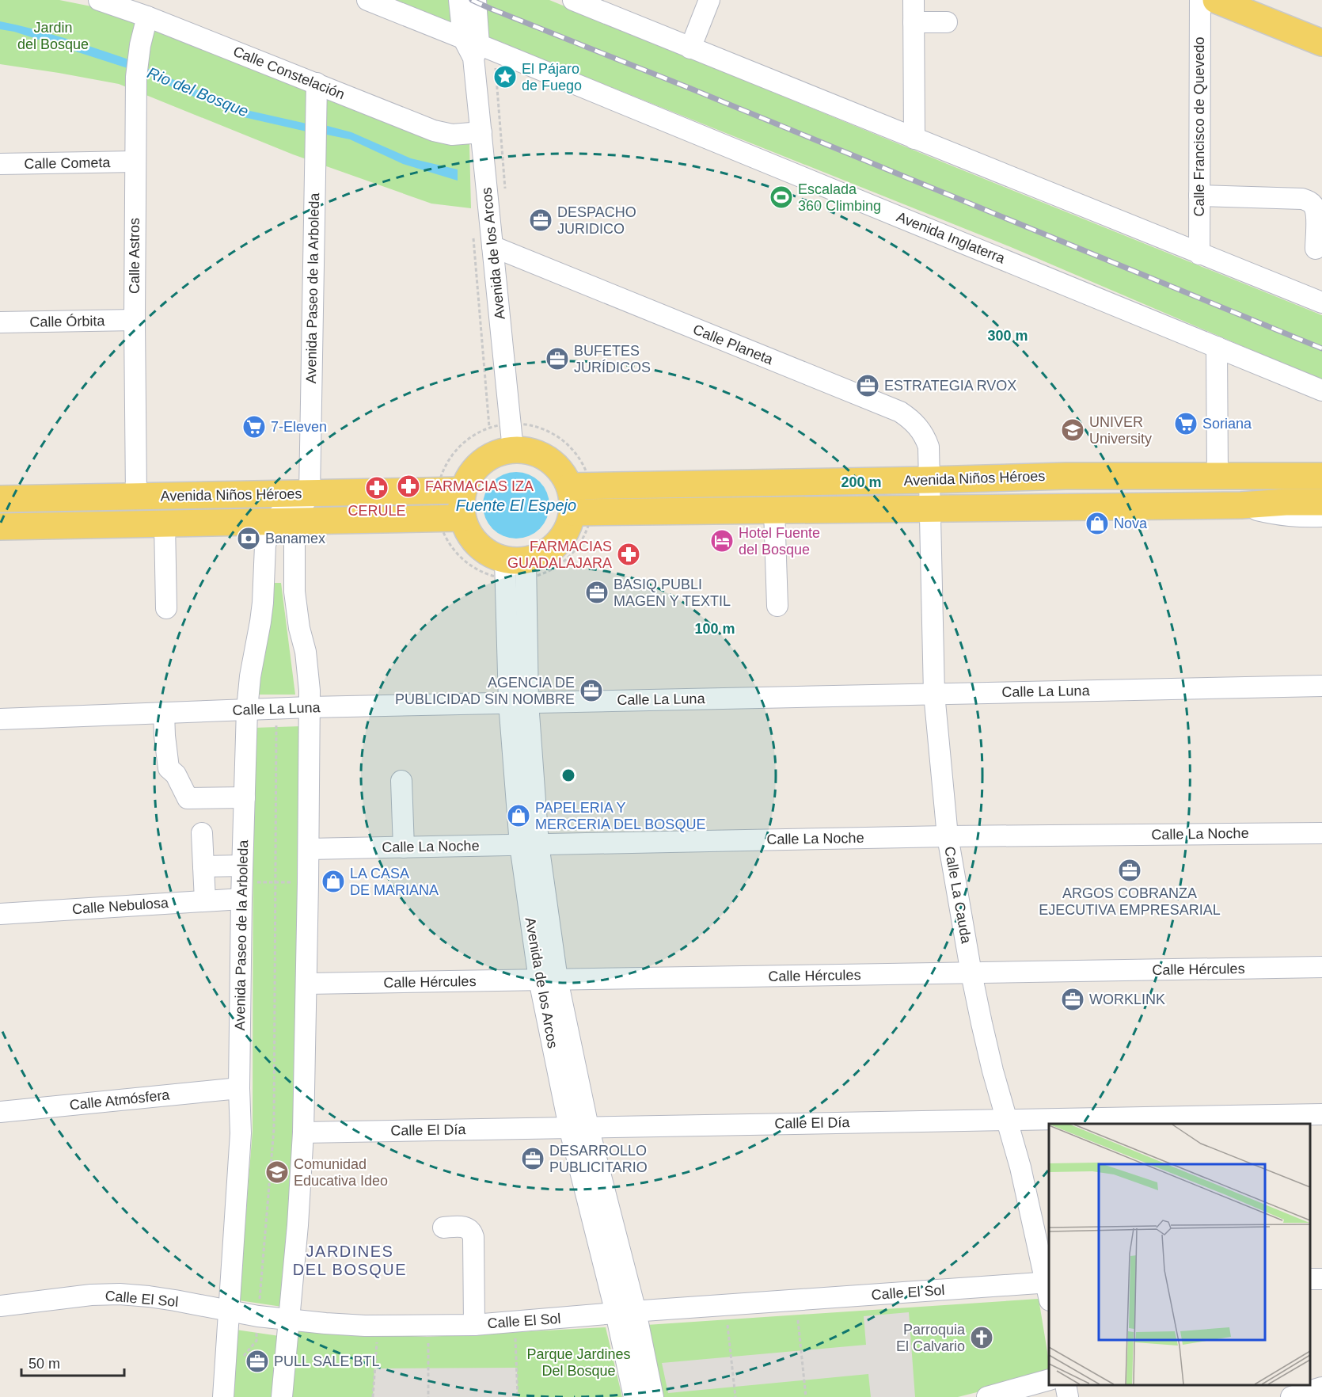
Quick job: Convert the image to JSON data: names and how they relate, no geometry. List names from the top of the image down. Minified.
{"streets":{"main road":["Avenida Niños Héroes"],"street":["Calle Constelación","Calle Francisco de Quevedo","Calle Cometa","Avenida Inglaterra","Avenida de los Arcos","Calle Astros","Avenida Paseo de la Arboleda","Calle Órbita","Calle Planeta","Calle La Luna","Calle La Noche","Calle La Cauda","Calle Nebulosa","Calle Hércules","Calle Atmósfera","Calle El Día","Calle El Sol"]},"crossings":[["Calle Constelación","Avenida de los Arcos"],["Calle Constelación","Calle Astros"],["Calle Constelación","Avenida Paseo de la Arboleda"],["Calle Cometa","Calle Astros"],["Avenida Inglaterra","Avenida de los Arcos"],["Avenida de los Arcos","Calle Planeta"],["Avenida de los Arcos","Avenida Niños Héroes"],["Avenida de los Arcos","Calle La Luna"],["Avenida de los Arcos","Calle La Noche"],["Avenida de los Arcos","Calle Hércules"],["Avenida de los Arcos","Calle El Día"],["Avenida de los Arcos","Calle El Sol"],["Calle Astros","Calle Órbita"],["Calle Astros","Avenida Niños Héroes"],["Avenida Paseo de la Arboleda","Avenida Niños Héroes"],["Avenida Paseo de la Arboleda","Calle La Luna"],["Avenida Paseo de la Arboleda","Calle La Noche"],["Avenida Paseo de la Arboleda","Calle Nebulosa"],["Avenida Paseo de la Arboleda","Calle Hércules"],["Avenida Paseo de la Arboleda","Calle Atmósfera"],["Avenida Paseo de la Arboleda","Calle El Día"],["Avenida Paseo de la Arboleda","Calle El Sol"],["Calle Planeta","Avenida Niños Héroes"],["Calle Planeta","Calle La Cauda"],["Avenida Niños Héroes","Calle La Cauda"],["Calle La Luna","Calle La Cauda"],["Calle La Noche","Calle La Cauda"],["Calle La Cauda","Calle Hércules"],["Calle La Cauda","Calle El Día"],["Calle La Cauda","Calle El Sol"]],"districts":["JARDINES DEL BOSQUE"],"water":["Rio del Bosque","Fuente El Espejo"],"parks":["Jardin del Bosque","Parque Jardines Del Bosque"],"places":{"place":["El Pájaro de Fuego"],"sports":["Escalada 360 Climbing"],"office":["DESPACHO JURIDICO","BUFETES JURÍDICOS","ESTRATEGIA RVOX","BASIQ PUBLI MAGEN Y TEXTIL","AGENCIA DE PUBLICIDAD SIN NOMBRE","ARGOS COBRANZA EJECUTIVA EMPRESARIAL","WORKLINK","DESARROLLO PUBLICITARIO","PULL SALE BTL"],"supermarket":["Soriana","7-Eleven"],"school or university":["UNIVER University","Comunidad Educativa Ideo"],"pharmacy":["FARMACIAS IZA","CERULE","FARMACIAS GUADALAJARA"],"shop":["Nova","PAPELERIA Y MERCERIA DEL BOSQUE","LA CASA DE MARIANA"],"bank":["Banamex"],"hotel":["Hotel Fuente del Bosque"],"church":["Parroquia El Calvario"]},"scale_bar":"50 m","rings":["300 m","200 m","100 m"]}
